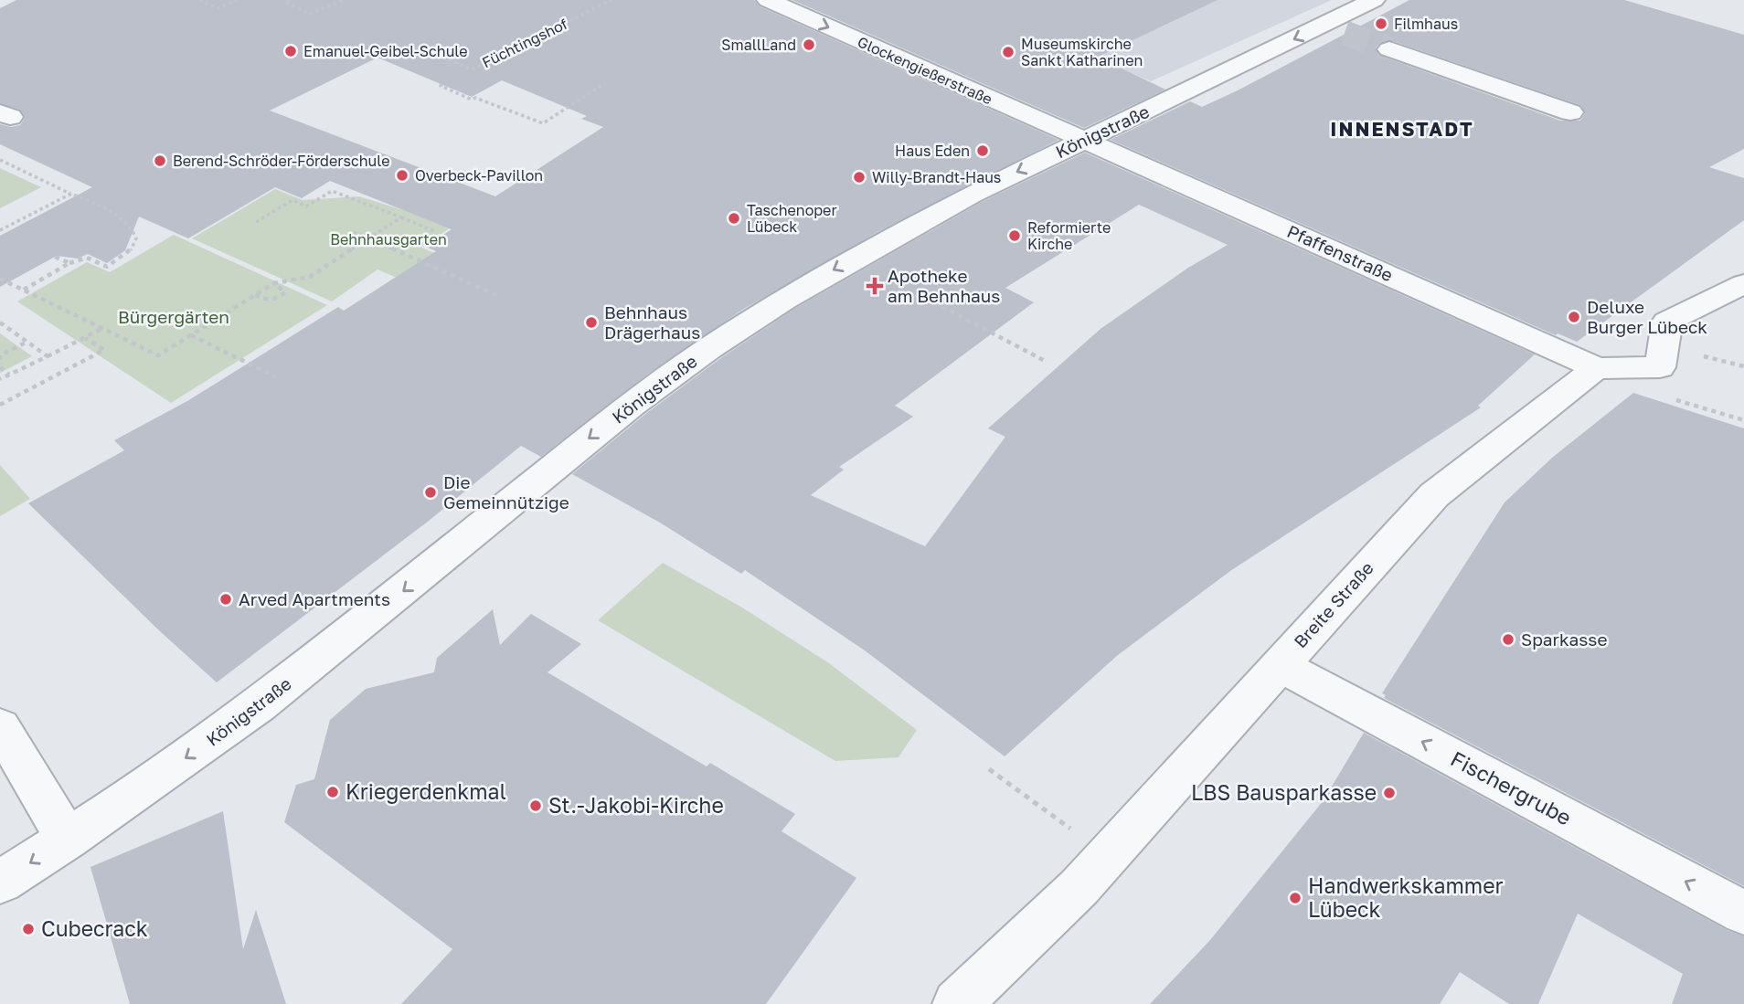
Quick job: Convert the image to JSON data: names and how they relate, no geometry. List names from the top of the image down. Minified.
{"streets":{"street":["Glockengießerstraße","Königstraße","Pfaffenstraße","Breite Straße","Fischergrube"],"path":["Füchtingshof"]},"crossings":[["Glockengießerstraße","Königstraße"],["Glockengießerstraße","Pfaffenstraße"],["Königstraße","Pfaffenstraße"],["Pfaffenstraße","Breite Straße"],["Breite Straße","Fischergrube"]],"one_way":["Glockengießerstraße","Königstraße","Fischergrube"],"districts":["INNENSTADT"],"parks":["Behnhausgarten","Bürgergärten"],"places":{"other":["Filmhaus","SmallLand","Emanuel-Geibel-Schule","Museumskirche Sankt Katharinen","Haus Eden","Berend-Schröder-Förderschule","Overbeck-Pavillon","Willy-Brandt-Haus","Taschenoper Lübeck","Reformierte Kirche","Deluxe Burger Lübeck","Behnhaus Drägerhaus","Die Gemeinnützige","Arved Apartments","Sparkasse","Kriegerdenkmal","LBS Bausparkasse","St.-Jakobi-Kirche","Handwerkskammer Lübeck","Cubecrack"],"health":["Apotheke am Behnhaus"]}}
